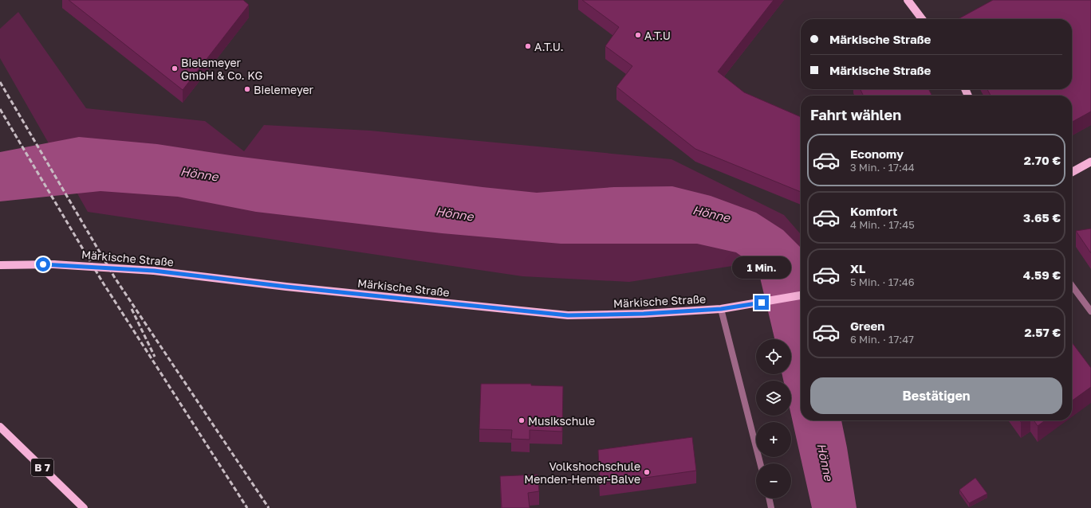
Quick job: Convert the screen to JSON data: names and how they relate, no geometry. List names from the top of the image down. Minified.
{"streets":{"main road":["Märkische Straße","B 7"]},"water":["Hönne"],"places":["A.T.U","A.T.U.","Bielemeyer GmbH & Co. KG","Bielemeyer","Musikschule","Volkshochschule Menden-Hemer-Balve"],"page":{"banner":["Märkische Straße","Märkische Straße"],"heading":"Fahrt wählen","list":[{"name":"Economy","note":"3 Min. · 17:44","value":"2.70 €"},{"name":"Komfort","note":"4 Min. · 17:45","value":"3.65 €"},{"name":"XL","note":"5 Min. · 17:46","value":"4.59 €"},{"name":"Green","note":"6 Min. · 17:47","value":"2.57 €"}],"bubble":"1 Min.","map_buttons":["+","−"],"buttons":"Bestätigen"}}
